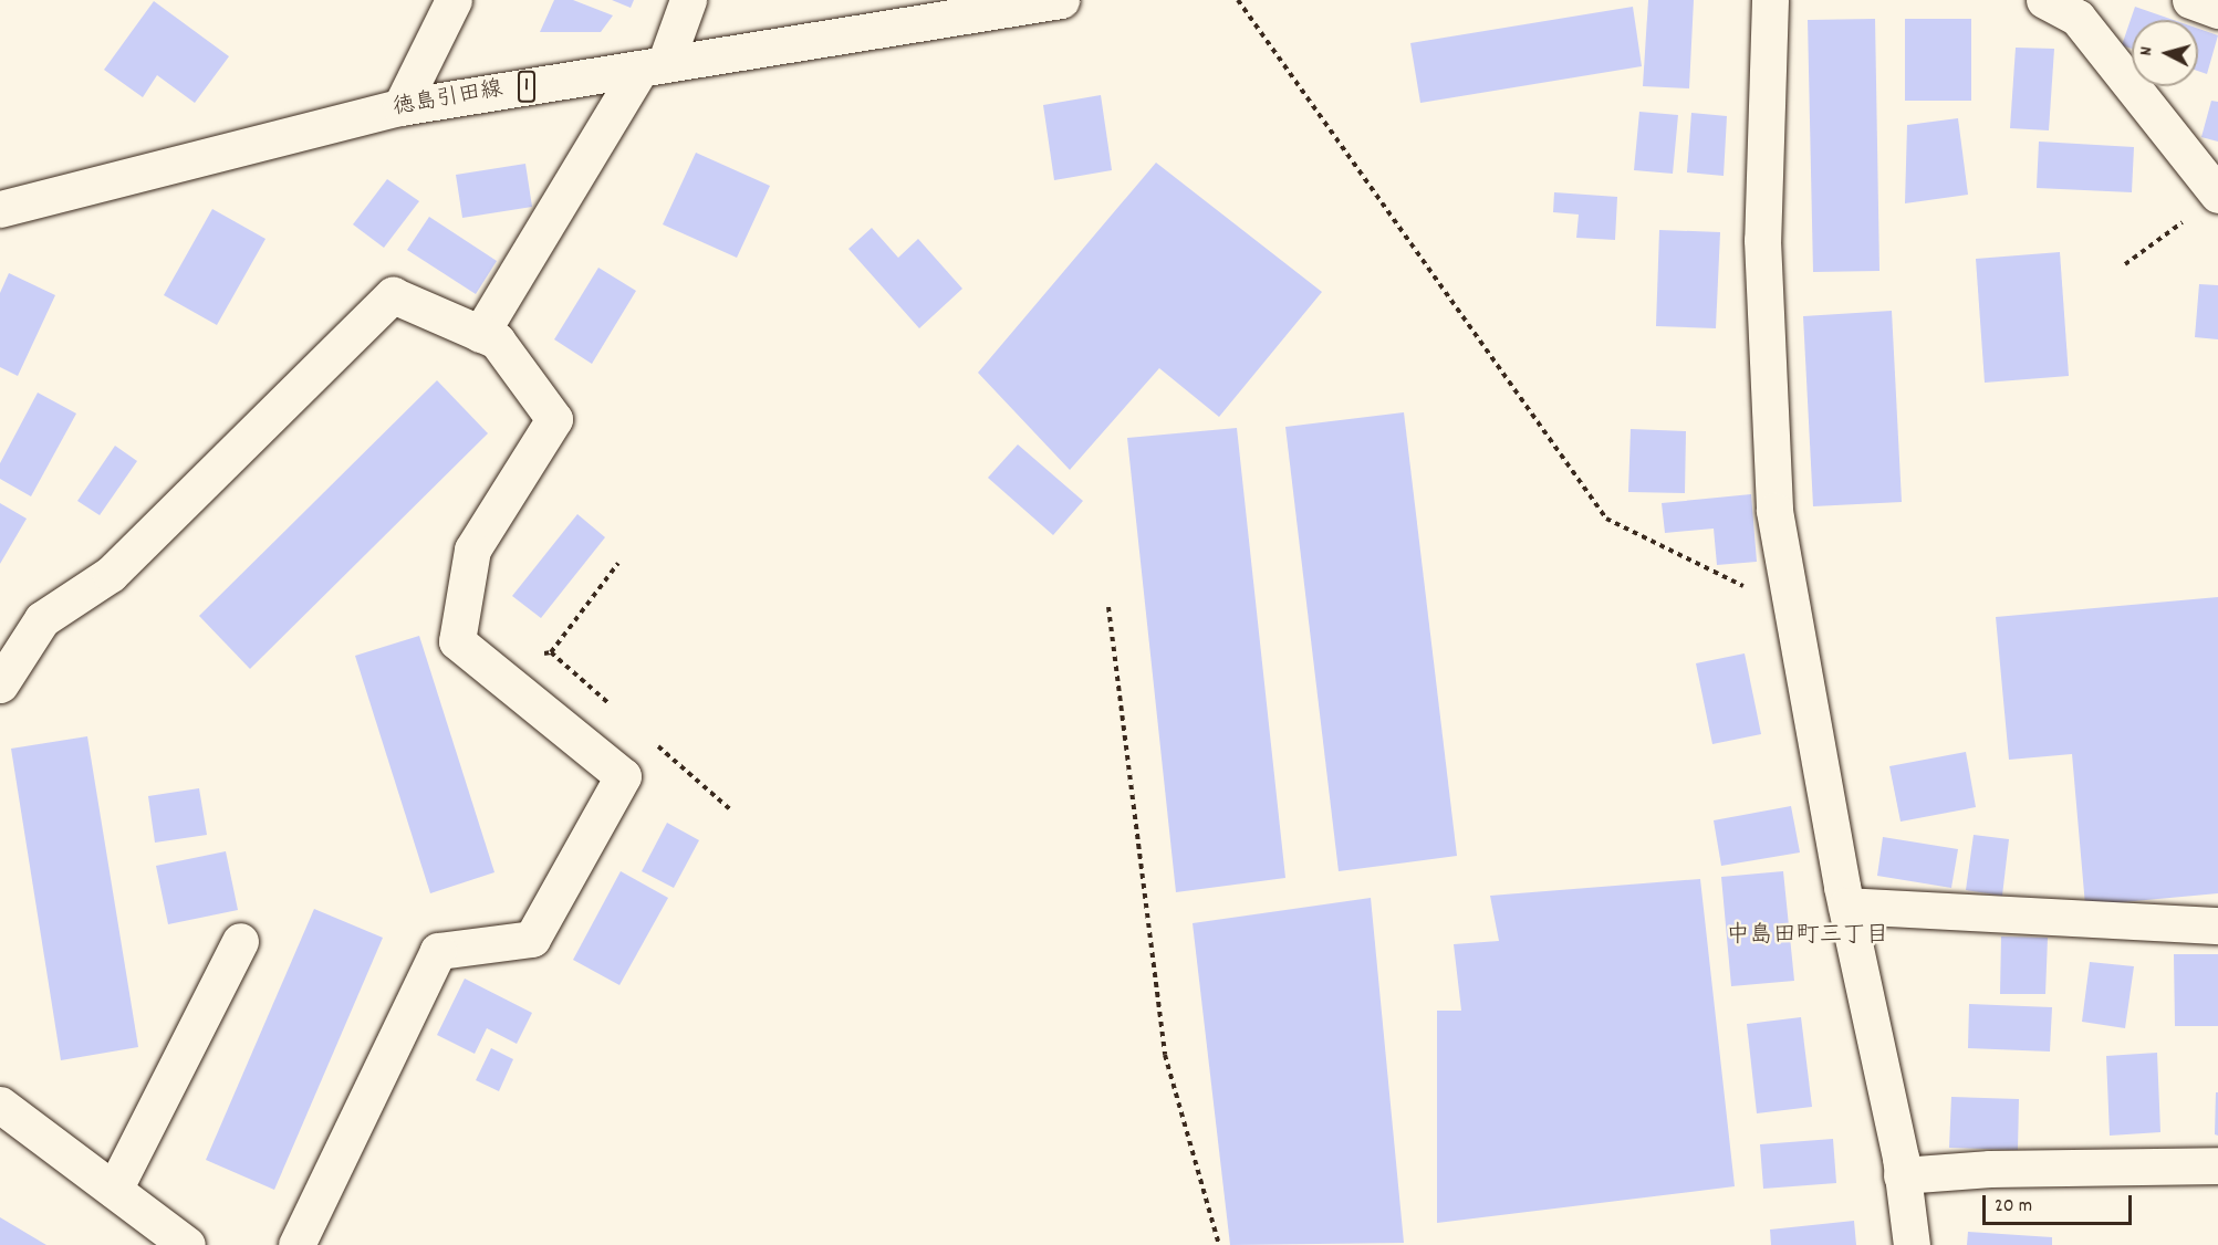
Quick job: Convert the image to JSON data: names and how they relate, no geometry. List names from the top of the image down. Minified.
{"streets":{"street":["1","徳島引田線"]},"districts":["中島田町三丁目"],"scale_bar":"20 m","north":"left"}
